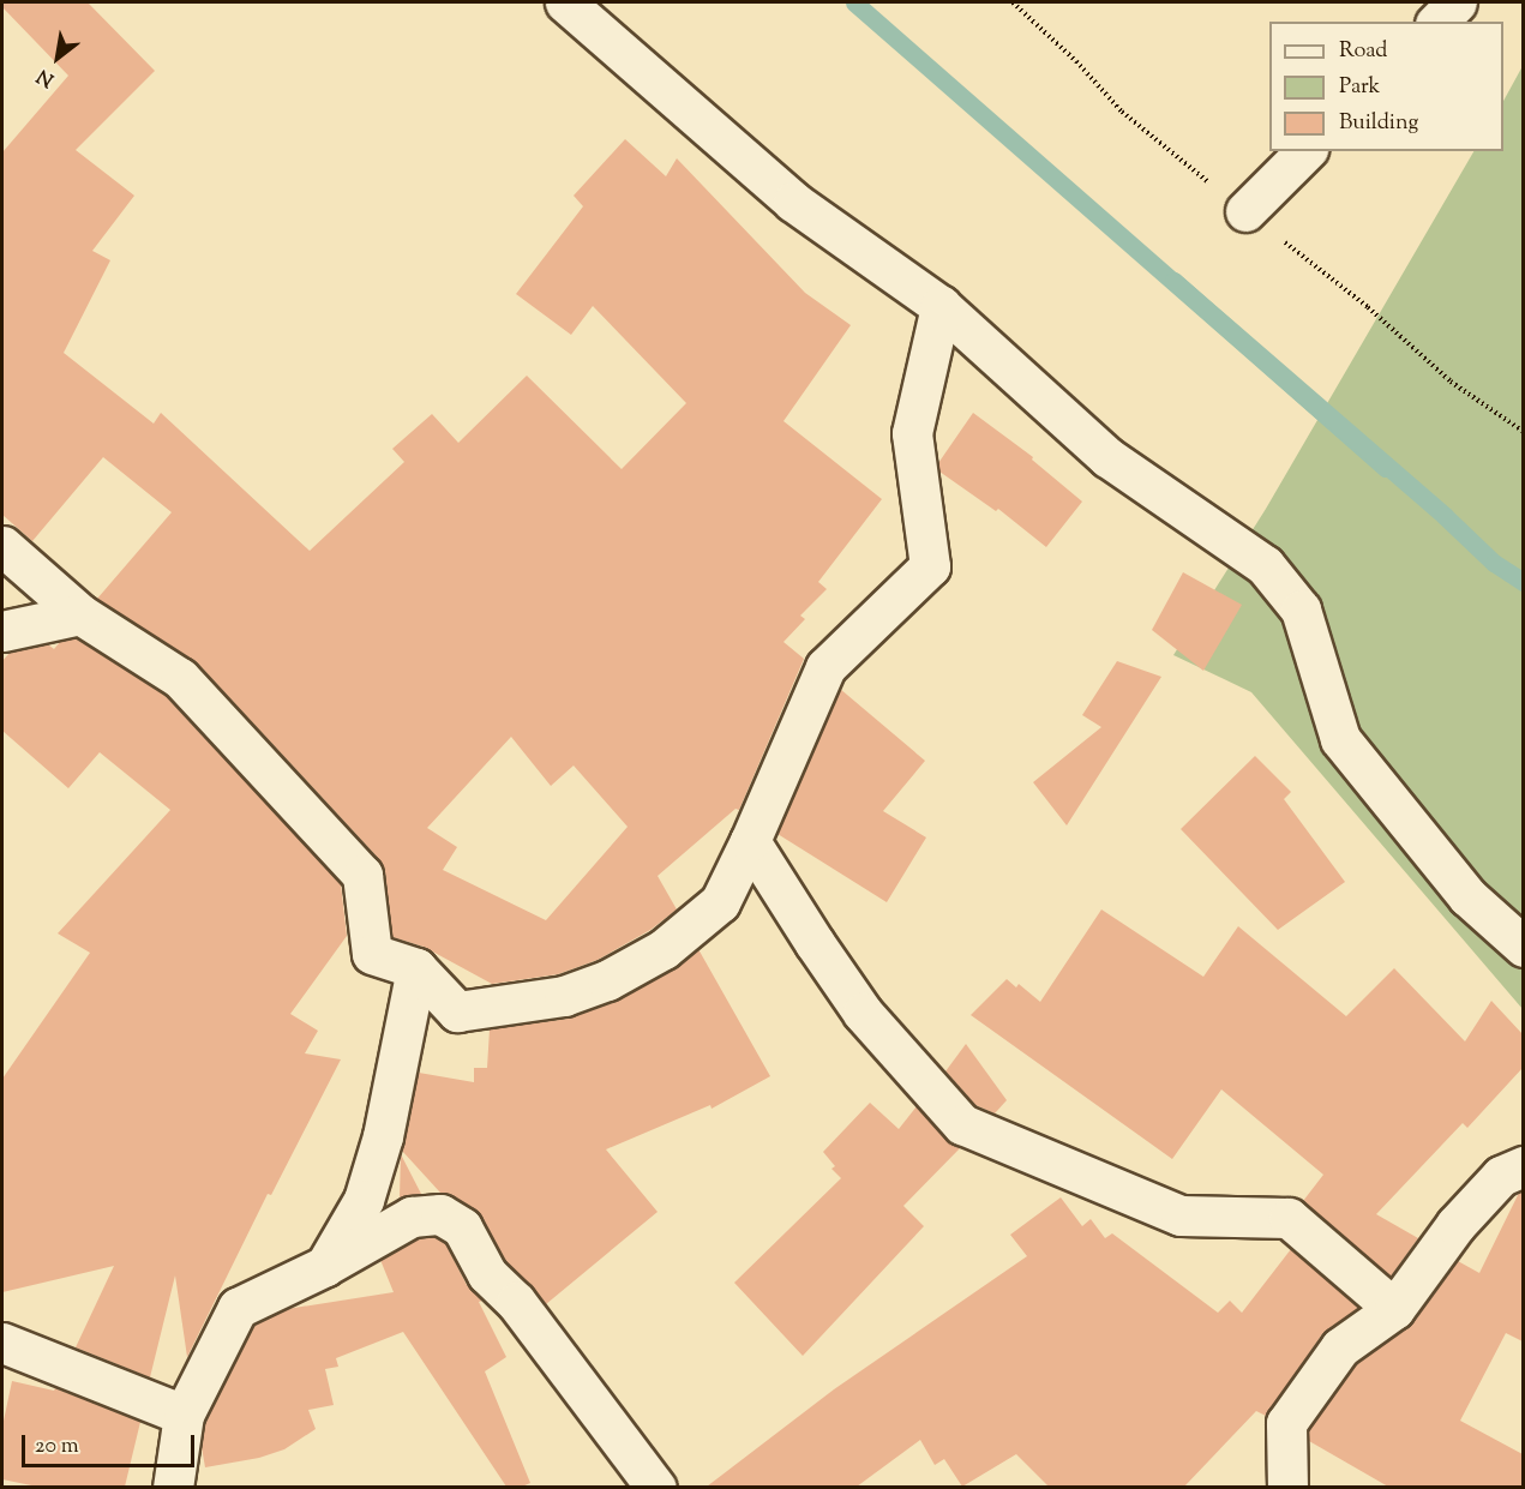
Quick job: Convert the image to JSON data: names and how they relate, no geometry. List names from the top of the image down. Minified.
{"legend":["Road","Park","Building"],"scale_bar":"20 m","north":"bottom left"}
